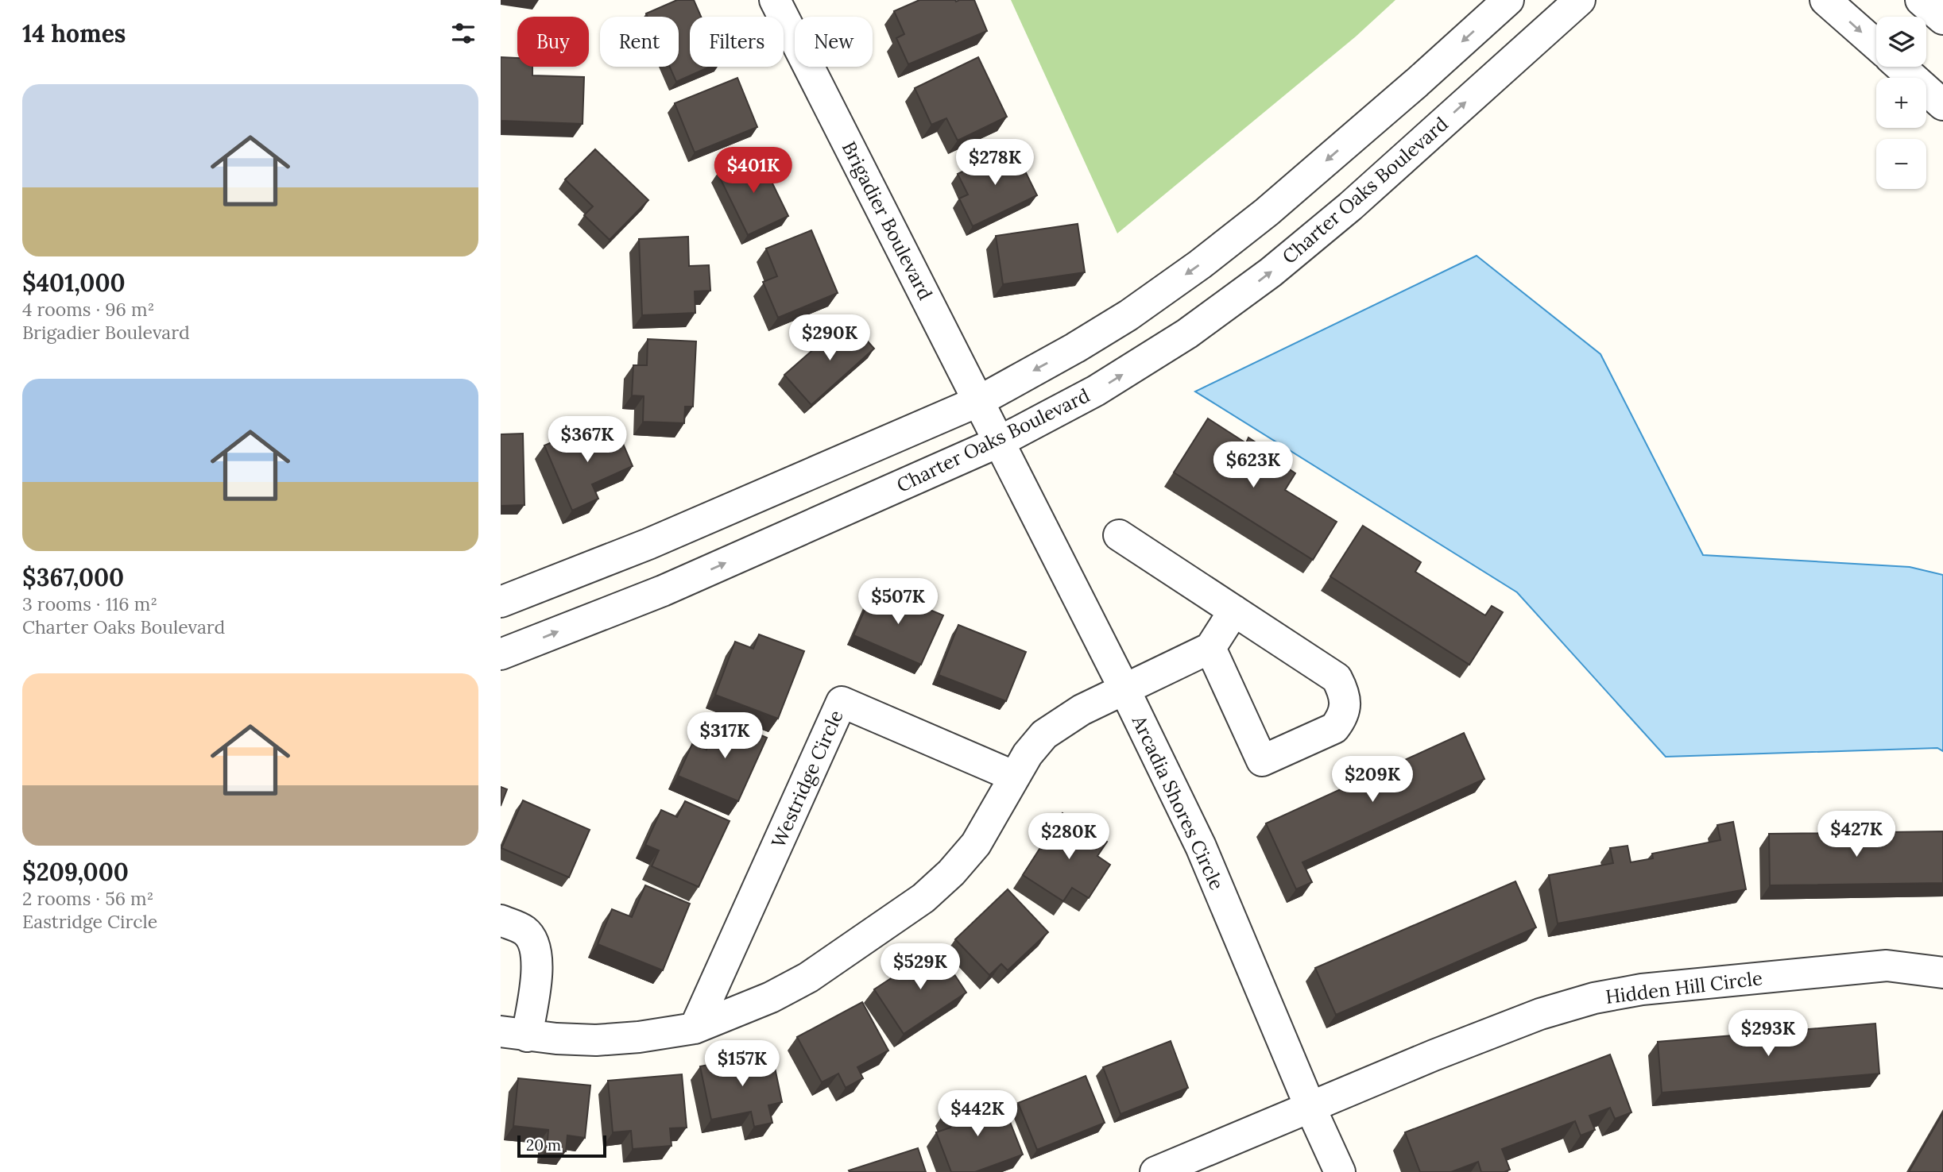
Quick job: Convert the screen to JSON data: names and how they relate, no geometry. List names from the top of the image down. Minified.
{"streets":{"street":["Charter Oaks Boulevard","Brigadier Boulevard","Westridge Circle","Arcadia Shores Circle","Hidden Hill Circle"]},"crossings":[["Charter Oaks Boulevard","Brigadier Boulevard"],["Charter Oaks Boulevard","Arcadia Shores Circle"],["Brigadier Boulevard","Arcadia Shores Circle"],["Arcadia Shores Circle","Hidden Hill Circle"]],"scale_bar":"20 m","page":{"heading":"14 homes","map_buttons":["+","−"],"chip":["Buy","Rent","Filters","New"],"list":[{"name":"$401,000","note":"4 rooms · 96 m² · Brigadier Boulevard"},{"name":"$367,000","note":"3 rooms · 116 m² · Charter Oaks Boulevard"},{"name":"$209,000","note":"2 rooms · 56 m² · Eastridge Circle"}],"price":["$278K","$401K","$290K","$367K","$623K","$507K","$317K","$209K","$427K","$280K","$529K","$293K","$157K","$442K"],"scale":"20 m"}}
